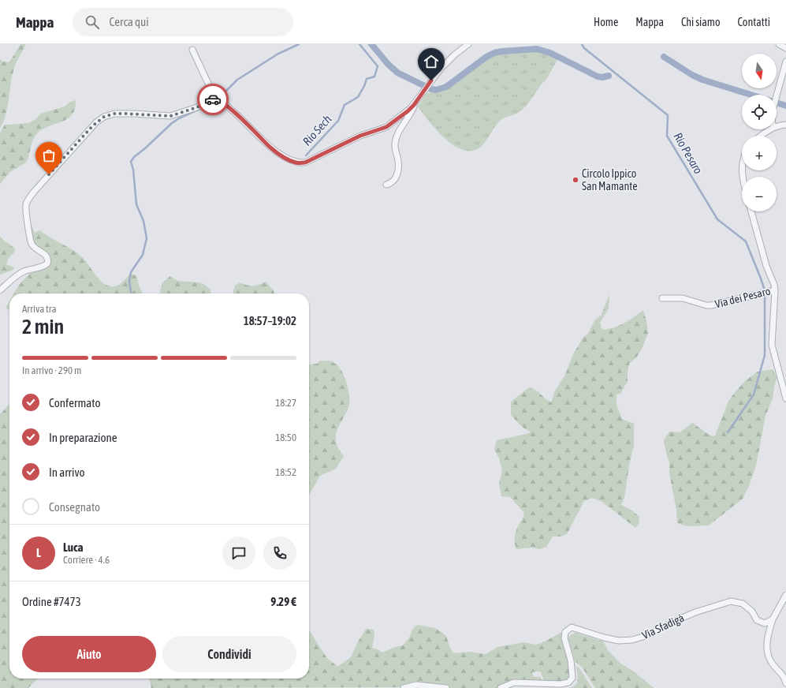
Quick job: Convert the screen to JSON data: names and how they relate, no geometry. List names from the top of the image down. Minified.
{"streets":{"street":["Via dei Pesaro","Via Sfadigà"]},"water":["Rio Sech","Rio Pesaro"],"places":["Circolo Ippico San Mamante"],"north":"bottom","page":{"header":"Mappa","search":"Cerca qui","nav":["Home","Mappa","Chi siamo","Contatti"],"map_buttons":["+","−"],"heading":["2 min","Arriva tra","18:57–19:02"],"panel":["Luca","Corriere · 4.6","Ordine #7473","9.29 €"],"bar":"In arrivo · 290 m","list":[["Confermato","18:27"],["In preparazione","18:50"],["In arrivo","18:52"],"Consegnato"],"round":"L","buttons":["Aiuto","Condividi"]}}
